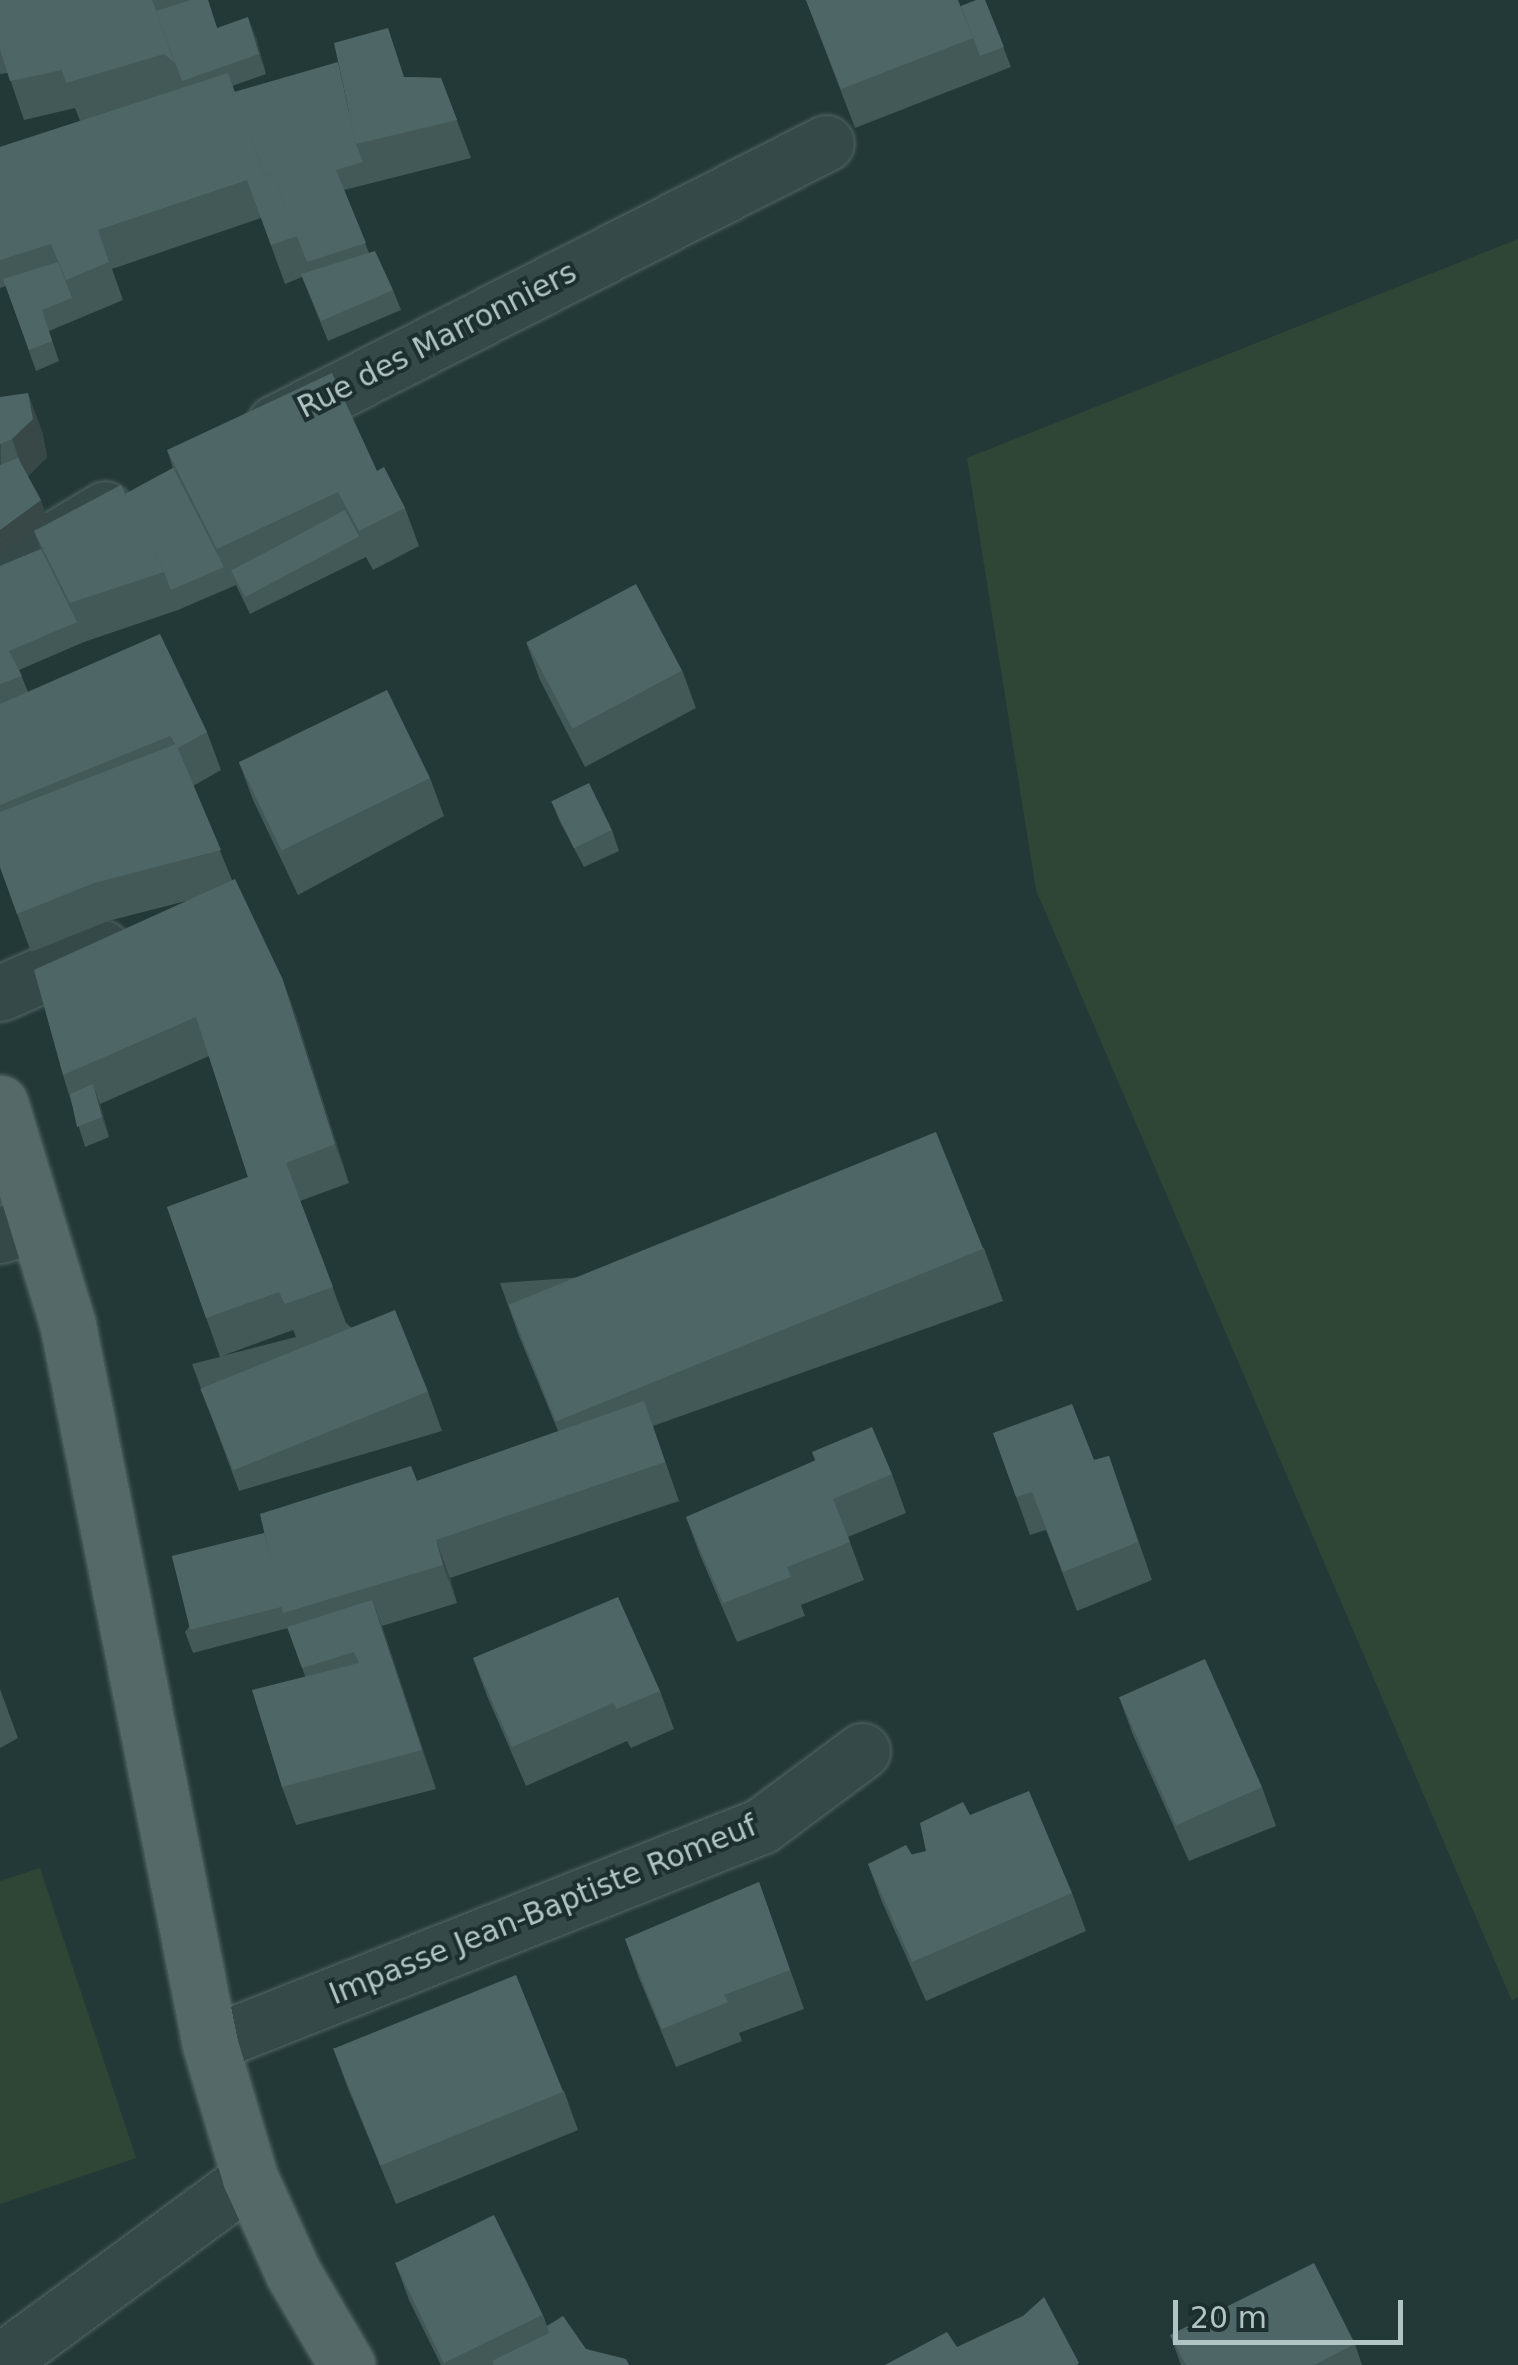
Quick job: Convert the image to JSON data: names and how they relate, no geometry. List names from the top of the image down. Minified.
{"streets":{"street":["Rue des Marronniers","Impasse Jean-Baptiste Romeuf"]},"scale_bar":"20 m"}
